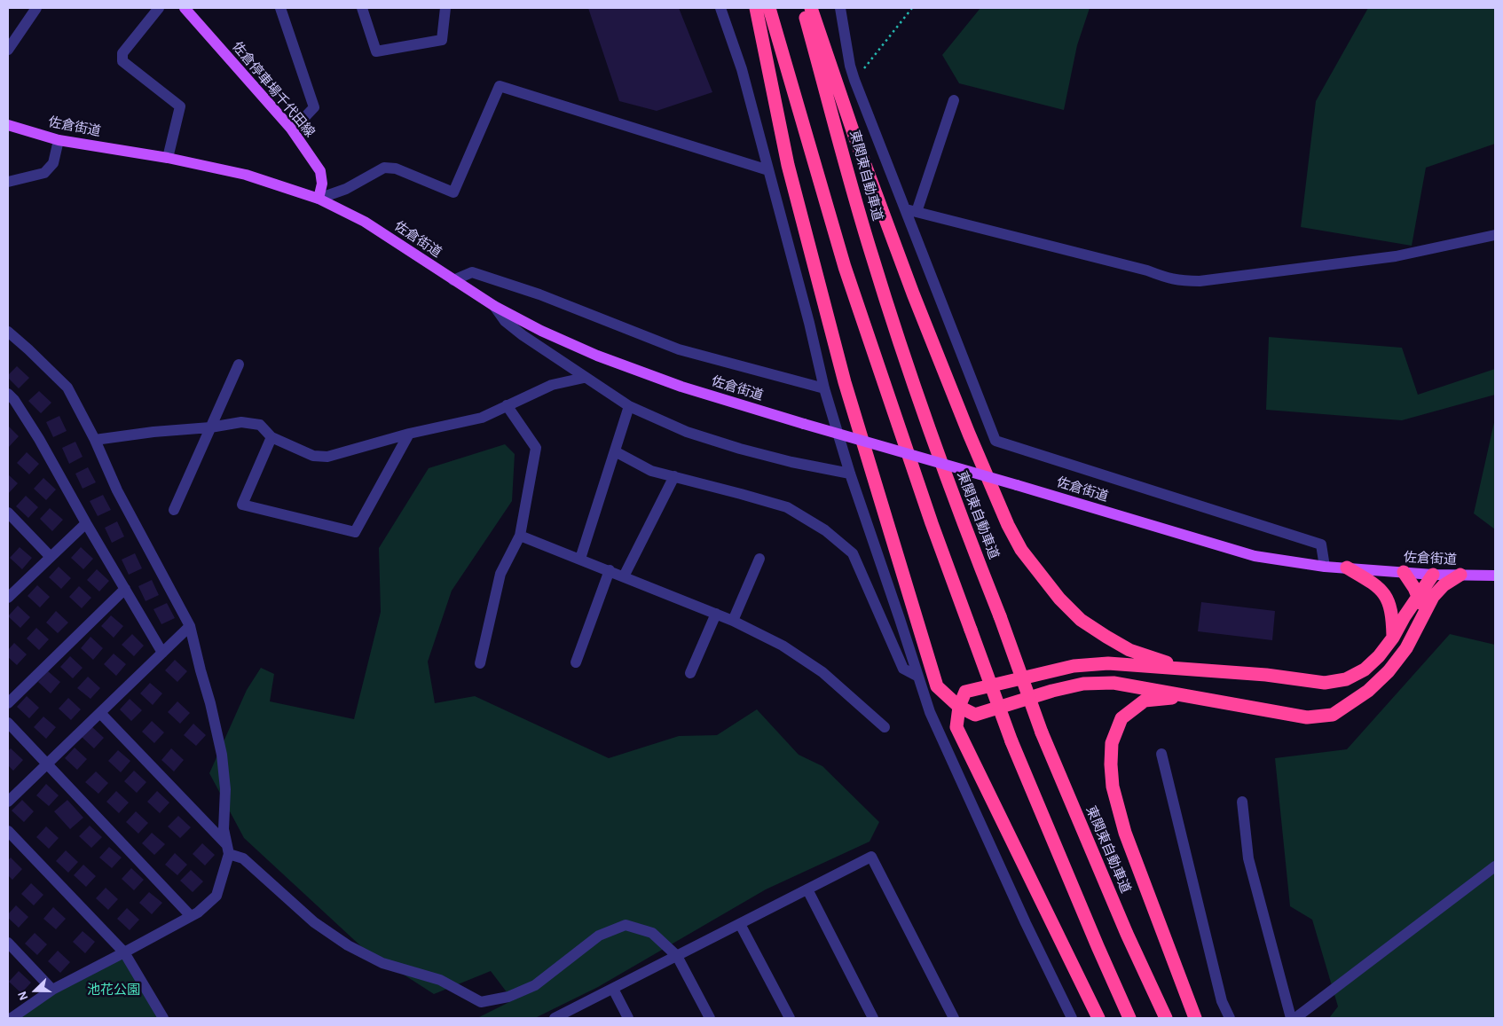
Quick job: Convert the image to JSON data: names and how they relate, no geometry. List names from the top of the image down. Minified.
{"streets":{"highway":["東関東自動車道"],"main road":["佐倉停車場千代田線","佐倉街道"]},"crossings":[["佐倉停車場千代田線","佐倉街道"]],"parks":["池花公園"],"north":"left"}
